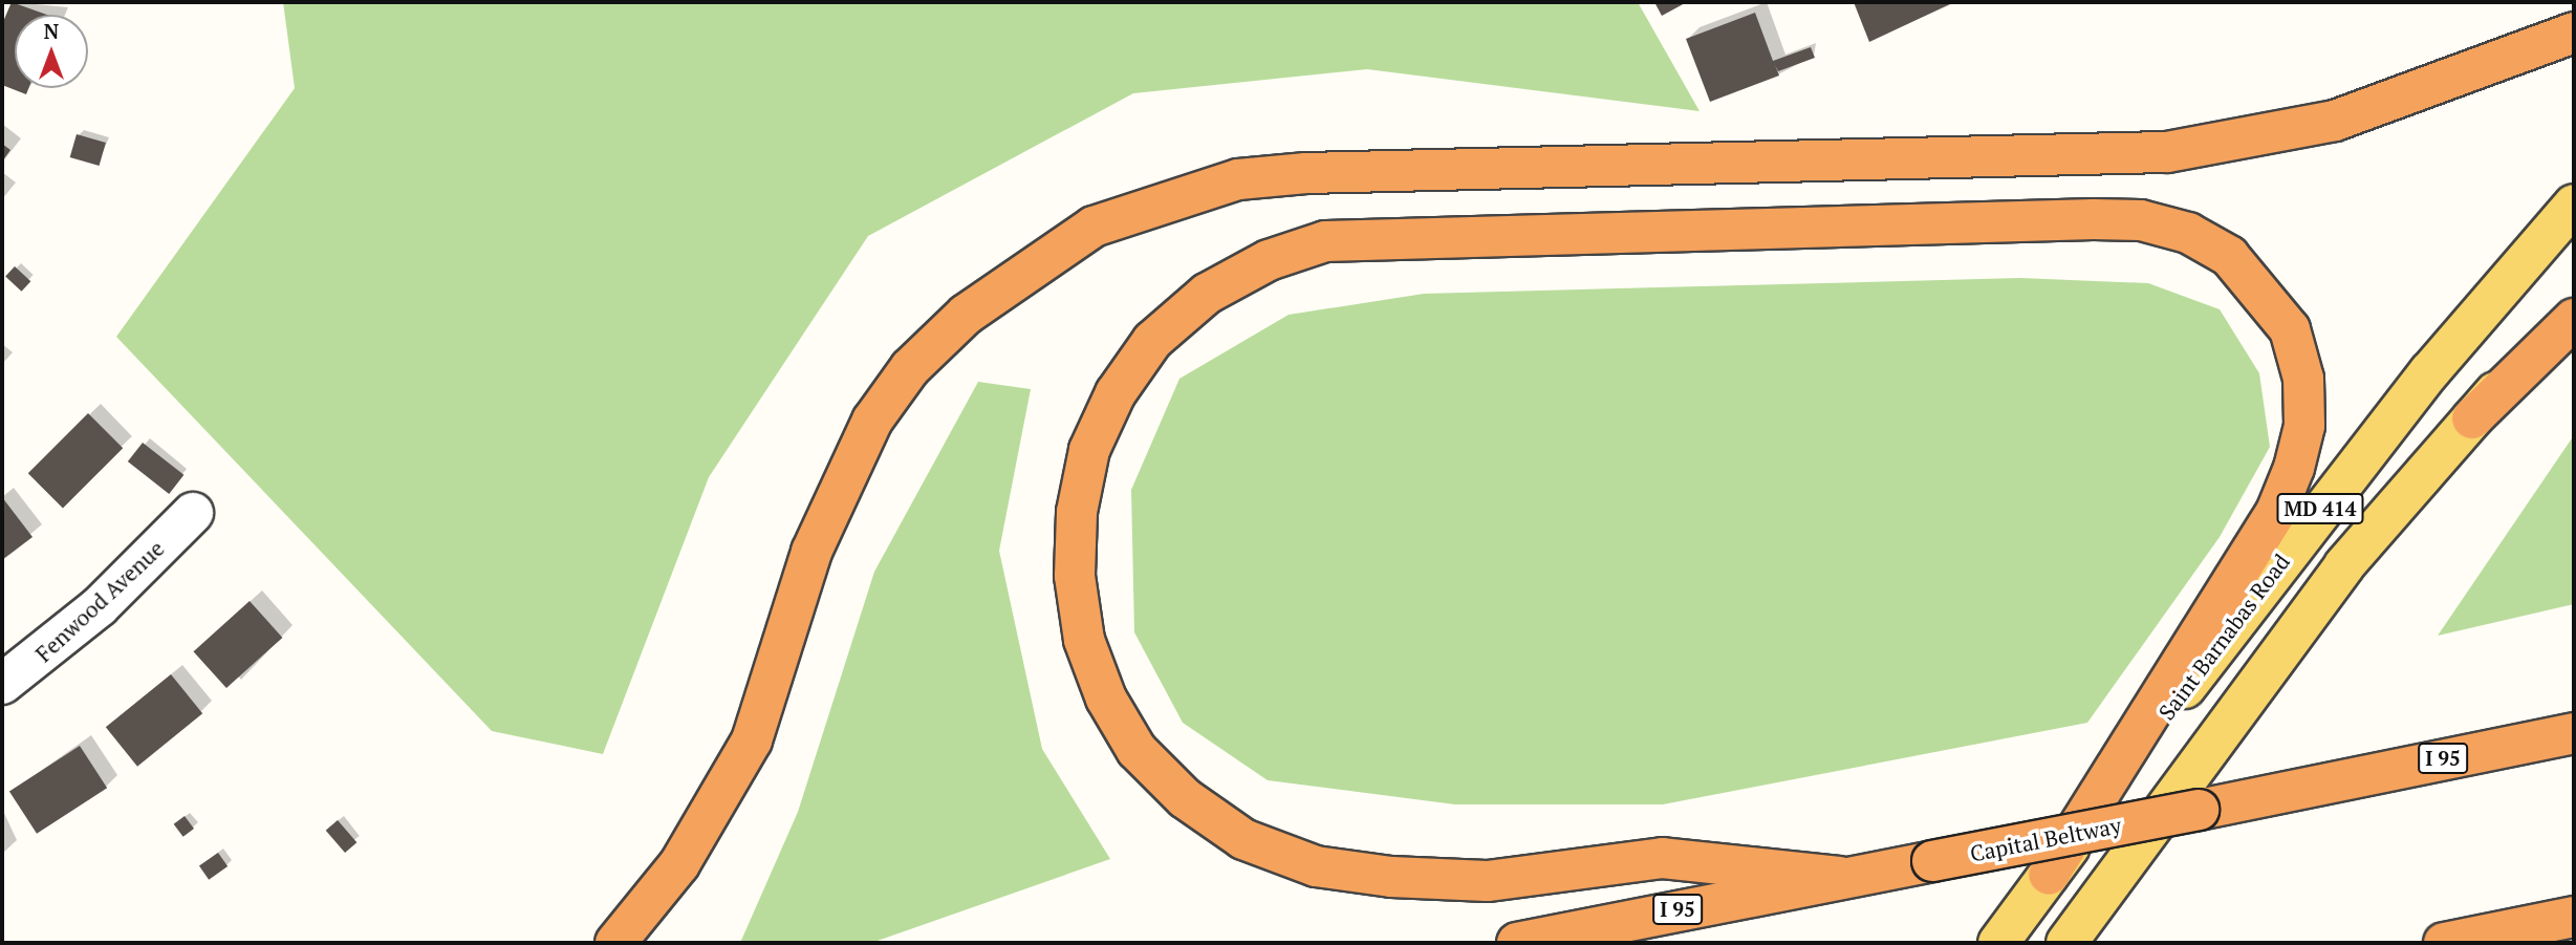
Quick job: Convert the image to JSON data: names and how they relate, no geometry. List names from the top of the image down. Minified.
{"streets":{"highway":["I 95","Capital Beltway"],"main road":["MD 414","Saint Barnabas Road"],"street":["Fenwood Avenue"]},"north":"top"}
